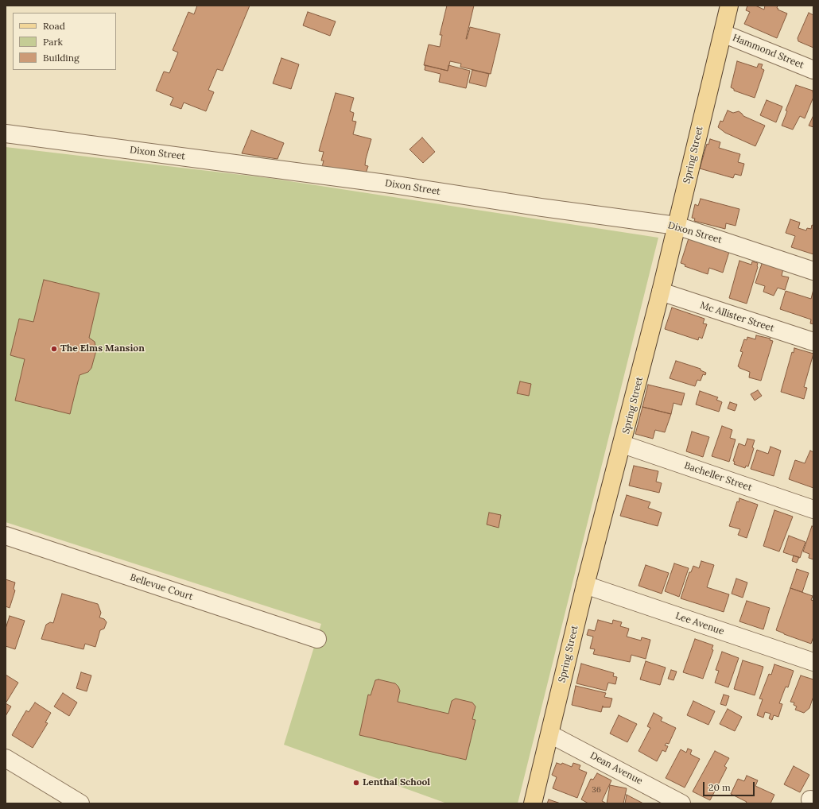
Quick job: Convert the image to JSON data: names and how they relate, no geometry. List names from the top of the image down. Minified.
{"streets":{"main road":["Spring Street"],"street":["Hammond Street","Dixon Street","Mc Allister Street","Bacheller Street","Bellevue Court","Lee Avenue","Dean Avenue"]},"crossings":[["Hammond Street","Spring Street"],["Dixon Street","Spring Street"],["Spring Street","Mc Allister Street"],["Spring Street","Bacheller Street"],["Spring Street","Lee Avenue"],["Spring Street","Dean Avenue"]],"places":["The Elms Mansion","Lenthal School"],"house_numbers":["36"],"legend":["Road","Park","Building"],"scale_bar":"20 m"}
